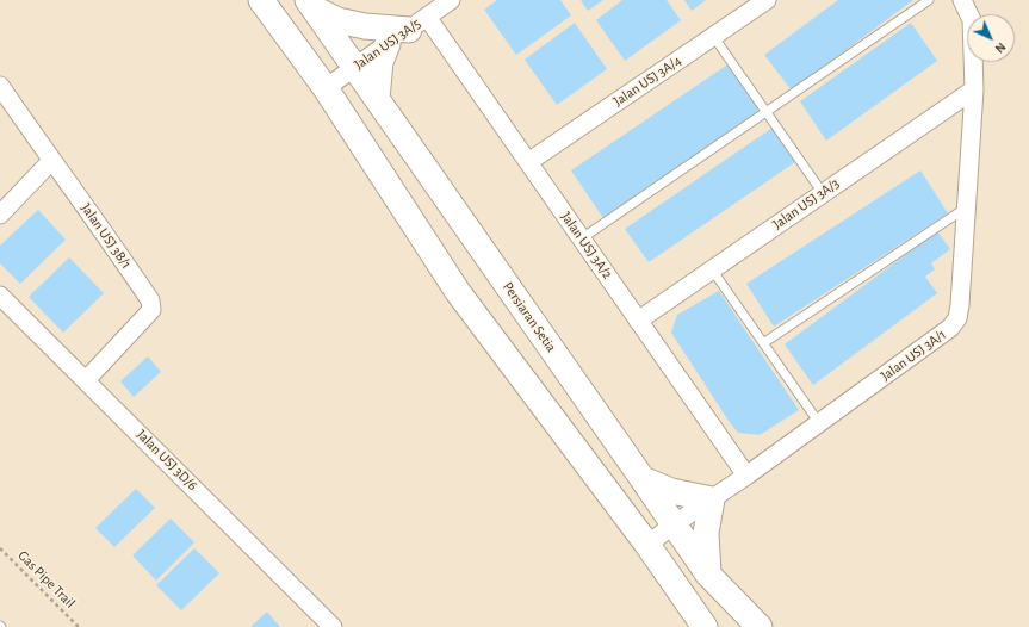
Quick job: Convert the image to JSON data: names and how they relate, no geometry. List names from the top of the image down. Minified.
{"streets":{"main road":["Persiaran Setia"],"street":["Jalan USJ 3A/5","Jalan USJ 3A/4","Jalan USJ 3A/3","Jalan USJ 3B/1","Jalan USJ 3A/2","Jalan USJ 3A/1","Jalan USJ 3D/6"],"path":["Gas Pipe Trail"]},"crossings":[["Jalan USJ 3A/5","Jalan USJ 3A/2"],["Jalan USJ 3A/5","Persiaran Setia"],["Jalan USJ 3A/4","Jalan USJ 3A/2"],["Jalan USJ 3A/3","Jalan USJ 3A/2"],["Jalan USJ 3A/3","Jalan USJ 3A/1"],["Jalan USJ 3B/1","Jalan USJ 3D/6"],["Jalan USJ 3A/2","Jalan USJ 3A/1"],["Persiaran Setia","Jalan USJ 3A/1"]],"north":"bottom right"}
